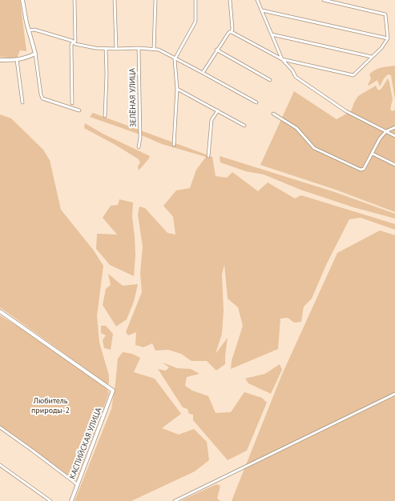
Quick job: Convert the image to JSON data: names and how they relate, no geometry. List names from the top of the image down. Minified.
{"streets":{"street":["ЗЕЛЁНАЯ УЛИЦА","КАСПИЙСКАЯ УЛИЦА"]},"parks":["Любитель природы-2"]}
